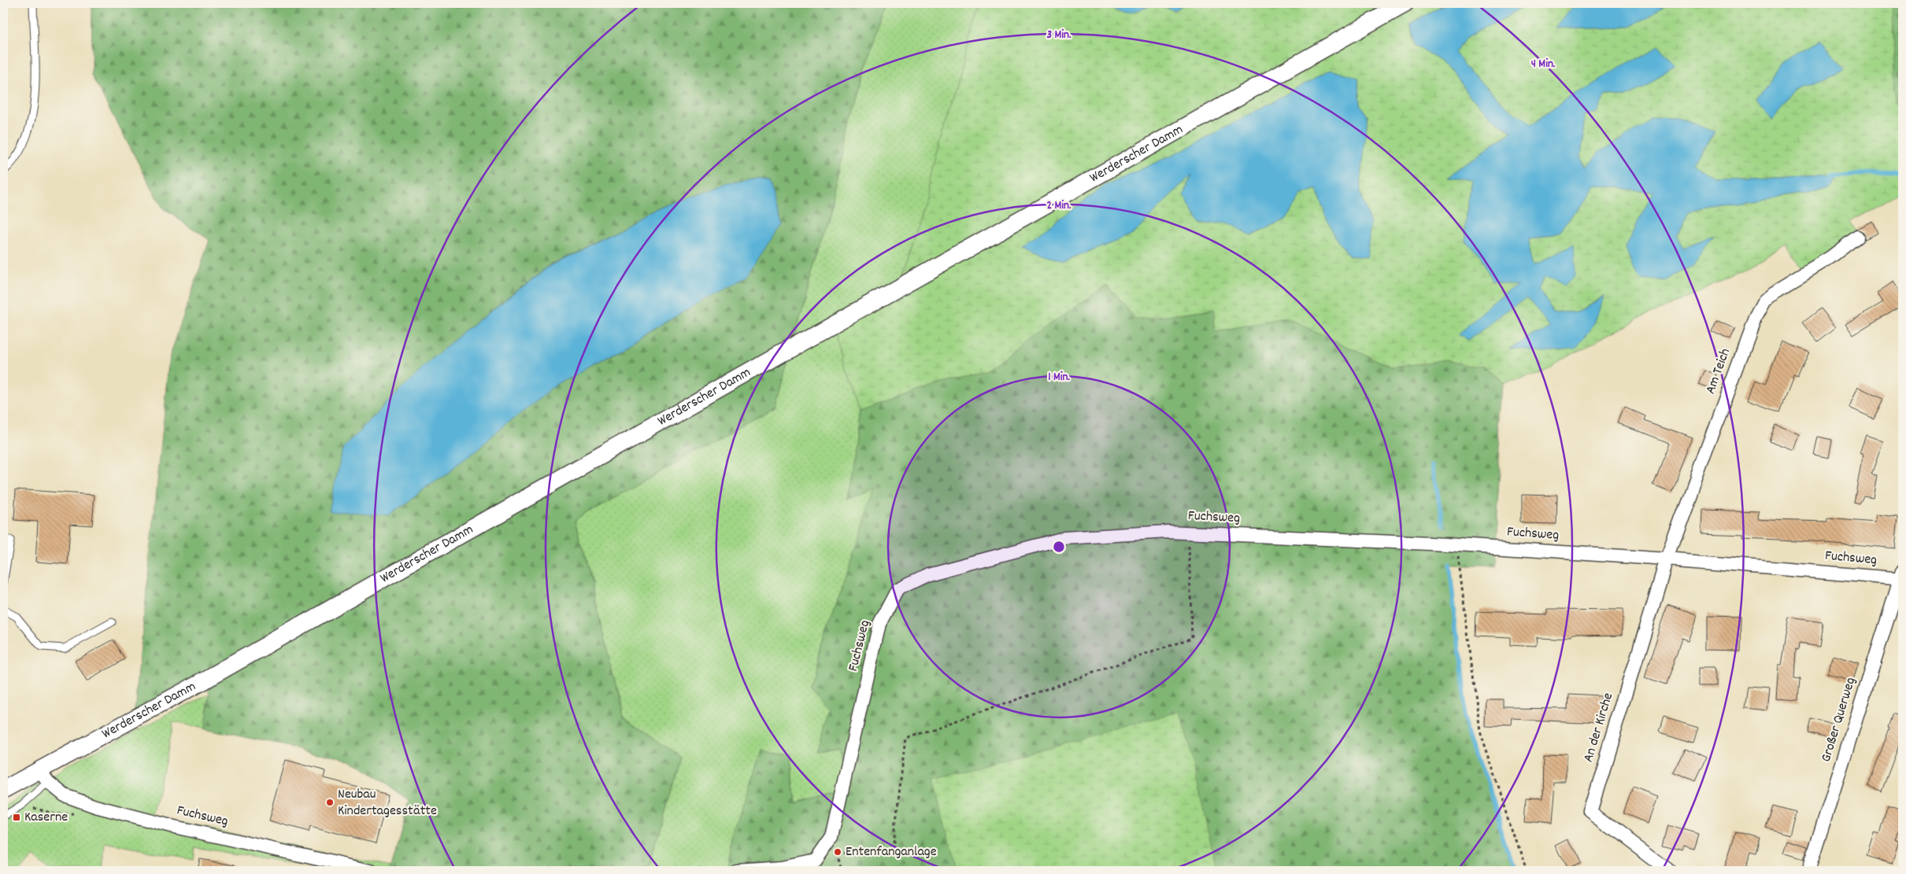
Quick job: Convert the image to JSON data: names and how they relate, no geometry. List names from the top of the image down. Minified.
{"streets":{"street":["Werderscher Damm","Am Teich","Fuchsweg","Großer Querweg","An der Kirche"]},"crossings":[["Werderscher Damm","Fuchsweg"],["Am Teich","Fuchsweg"],["Am Teich","An der Kirche"],["Fuchsweg","Großer Querweg"],["Fuchsweg","An der Kirche"]],"places":{"other":["Neubau Kindertagesstätte","Entenfanganlage"],"transit":["Kaserne"]},"rings":["3 Min.","4 Min.","2 Min.","1 Min."]}
